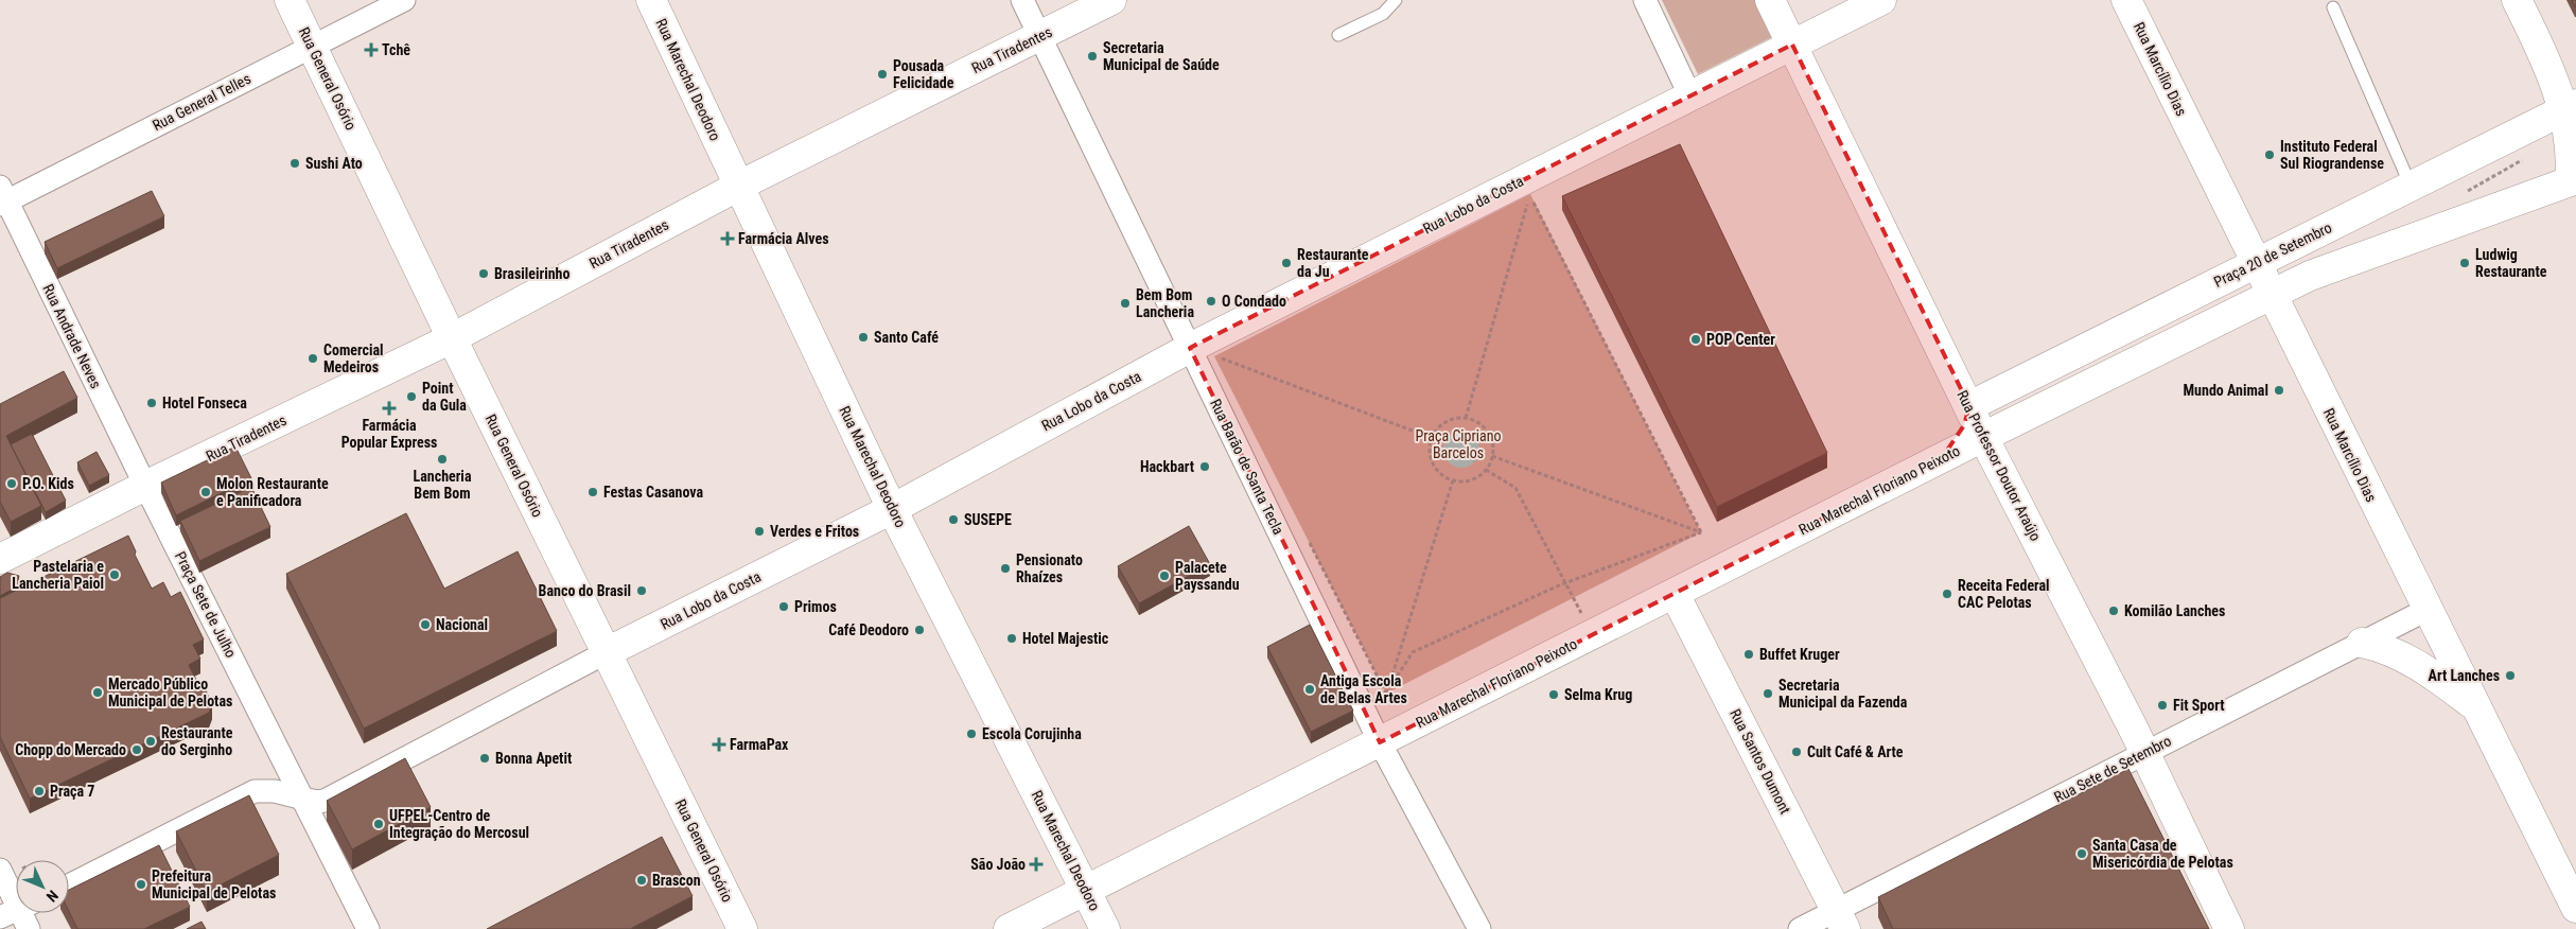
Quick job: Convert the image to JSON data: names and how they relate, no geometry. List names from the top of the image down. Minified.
{"streets":{"street":["Rua Tiradentes","Rua Marcílio Dias","Rua General Osório","Rua Marechal Deodoro","Rua General Telles","Rua Lobo da Costa","Praça 20 de Setembro","Rua Andrade Neves","Rua Professor Doutor Araújo","Rua Barão de Santa Tecla","Rua Marechal Floriano Peixoto","Praça Sete de Julho","Rua Santos Dumont","Rua Sete de Setembro"]},"crossings":[["Rua Tiradentes","Rua General Osório"],["Rua Tiradentes","Rua Marechal Deodoro"],["Rua Tiradentes","Rua Andrade Neves"],["Rua Tiradentes","Rua Barão de Santa Tecla"],["Rua Tiradentes","Praça Sete de Julho"],["Rua Marcílio Dias","Praça 20 de Setembro"],["Rua Marcílio Dias","Rua Sete de Setembro"],["Rua General Osório","Rua General Telles"],["Rua General Osório","Rua Lobo da Costa"],["Rua Marechal Deodoro","Rua Lobo da Costa"],["Rua Marechal Deodoro","Rua Marechal Floriano Peixoto"],["Rua General Telles","Rua Andrade Neves"],["Rua Lobo da Costa","Rua Professor Doutor Araújo"],["Rua Lobo da Costa","Rua Barão de Santa Tecla"],["Rua Lobo da Costa","Praça Sete de Julho"],["Praça 20 de Setembro","Rua Professor Doutor Araújo"],["Rua Andrade Neves","Praça Sete de Julho"],["Rua Professor Doutor Araújo","Rua Marechal Floriano Peixoto"],["Rua Professor Doutor Araújo","Rua Sete de Setembro"],["Rua Barão de Santa Tecla","Rua Marechal Floriano Peixoto"],["Rua Marechal Floriano Peixoto","Rua Santos Dumont"],["Rua Santos Dumont","Rua Sete de Setembro"]],"parks":["Praça Cipriano Barcelos"],"places":{"health":["Tchê","Farmácia Alves","Farmácia Popular Express","FarmaPax","São João"],"other":["Secretaria Municipal de Saúde","Pousada Felicidade","Instituto Federal Sul Riograndense","Sushi Ato","Restaurante da Ju","Ludwig Restaurante","Brasileirinho","O Condado","Bem Bom Lancheria","Santo Café","POP Center","Comercial Medeiros","Mundo Animal","Point da Gula","Hotel Fonseca","Lancheria Bem Bom","Hackbart","P.O. Kids","Molon Restaurante e Panificadora","Festas Casanova","SUSEPE","Verdes e Fritos","Pensionato Rhaízes","Pastelaria e Lancheria Paiol","Palacete Payssandu","Banco do Brasil","Receita Federal CAC Pelotas","Primos","Komilão Lanches","Nacional","Café Deodoro","Hotel Majestic","Buffet Kruger","Art Lanches","Antiga Escola de Belas Artes","Mercado Público Municipal de Pelotas","Secretaria Municipal da Fazenda","Selma Krug","Fit Sport","Escola Corujinha","Restaurante do Serginho","Chopp do Mercado","Cult Café & Arte","Bonna Apetit","Praça 7","UFPEL-Centro de Integração do Mercosul","Santa Casa de Misericórdia de Pelotas","Brascon","Prefeitura Municipal de Pelotas"]},"north":"bottom right"}
